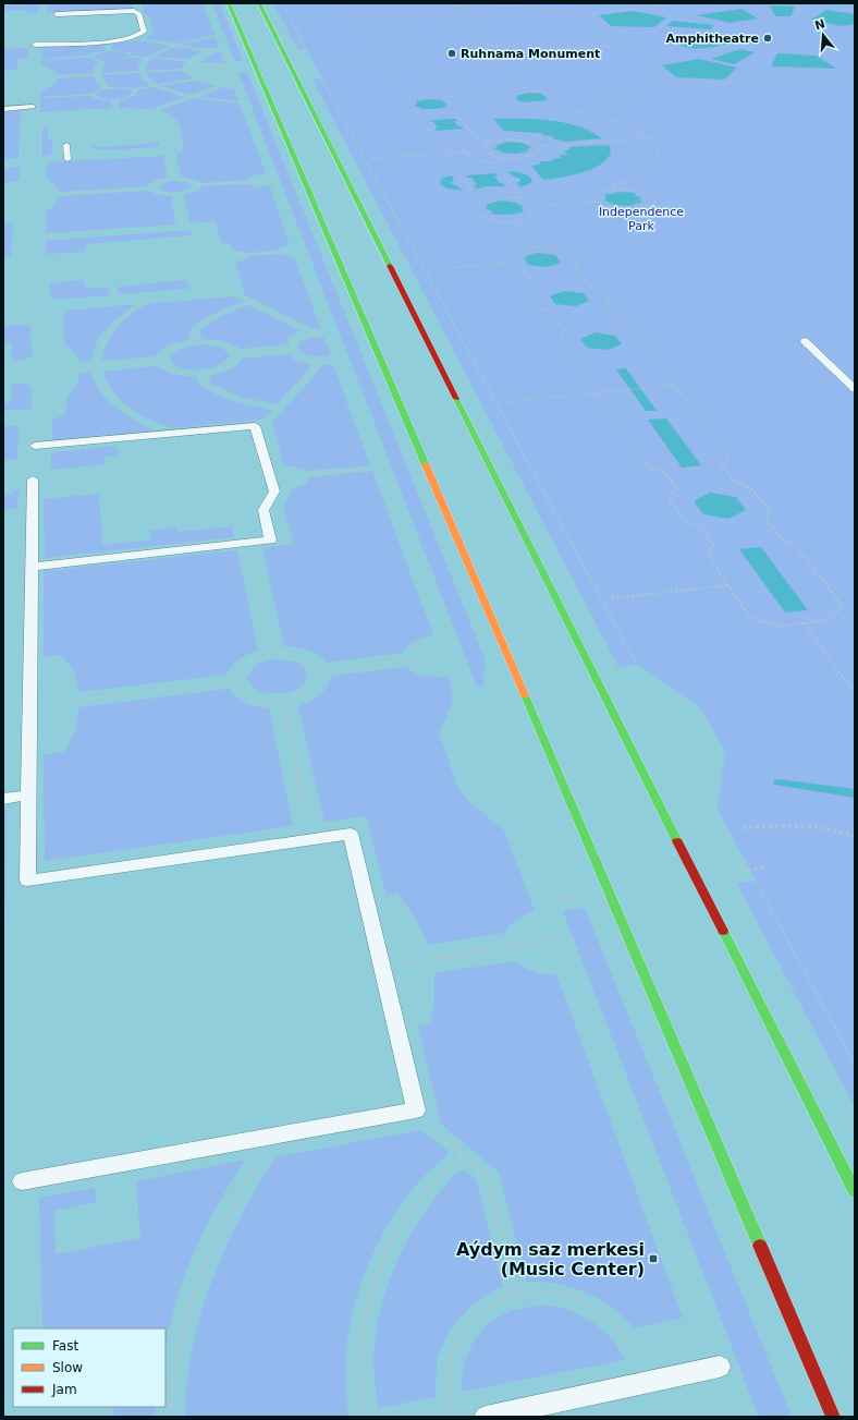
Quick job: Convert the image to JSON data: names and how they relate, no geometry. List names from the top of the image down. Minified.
{"parks":["Independence Park"],"places":{"other":["Amphitheatre","Ruhnama Monument"],"transit":["Aýdym saz merkesi (Music Center)"]},"legend":["Fast","Slow","Jam"],"north":"top"}
